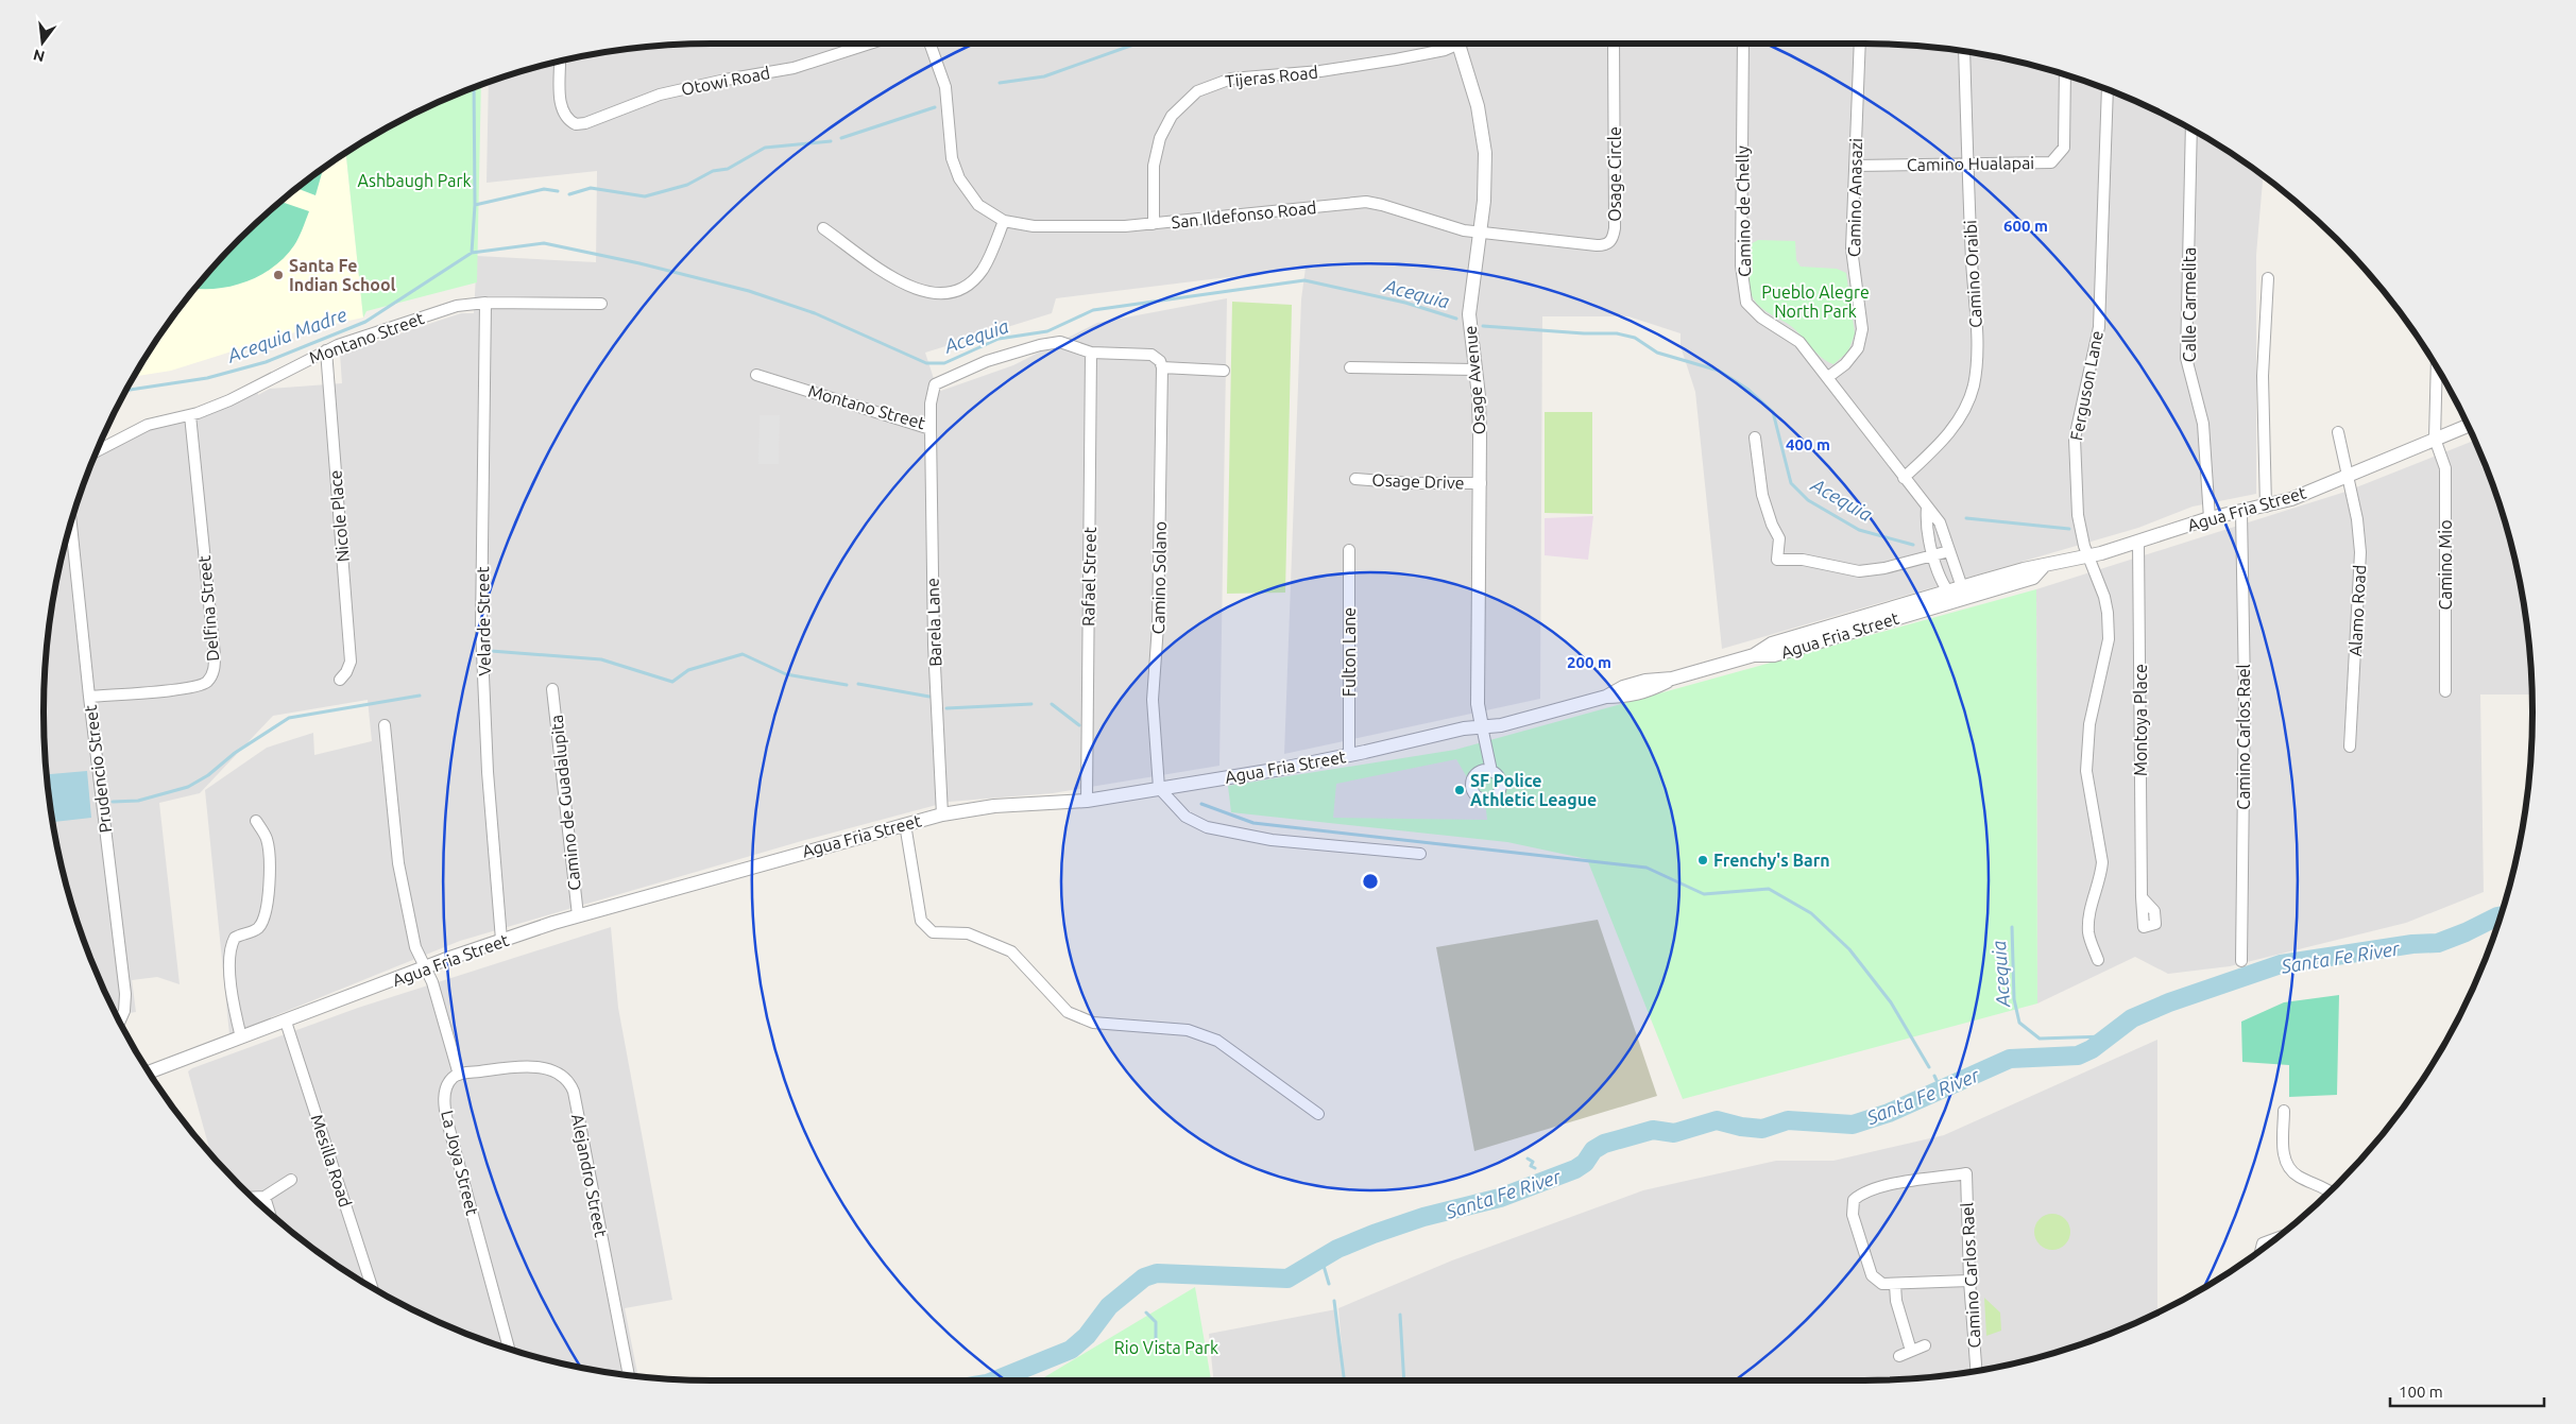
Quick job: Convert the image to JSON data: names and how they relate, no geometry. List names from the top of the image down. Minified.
{"streets":{"street":["Tijeras Road","Otowi Road","Camino Hualapai","Osage Circle","Camino Anasazi","Camino de Chelly","San Ildefonso Road","Camino Oraibi","Calle Carmelita","Montano Street","Osage Avenue","Ferguson Lane","Osage Drive","Agua Fria Street","Nicole Place","Camino Mio","Rafael Street","Camino Solano","Delfina Street","Alamo Road","Velarde Street","Barela Lane","Fulton Lane","Montoya Place","Camino Carlos Rael","Prudencio Street","Camino de Guadalupita","Mesilla Road","La Joya Street","Alejandro Street"]},"crossings":[["Tijeras Road","San Ildefonso Road"],["Camino Hualapai","Camino Anasazi"],["Camino Hualapai","Camino Oraibi"],["Osage Circle","San Ildefonso Road"],["Osage Circle","Osage Avenue"],["Camino Anasazi","Camino de Chelly"],["Camino de Chelly","Camino Oraibi"],["Camino de Chelly","Agua Fria Street"],["San Ildefonso Road","Osage Avenue"],["Calle Carmelita","Agua Fria Street"],["Montano Street","Nicole Place"],["Montano Street","Rafael Street"],["Montano Street","Delfina Street"],["Montano Street","Velarde Street"],["Montano Street","Barela Lane"],["Osage Avenue","Osage Drive"],["Osage Avenue","Agua Fria Street"],["Ferguson Lane","Agua Fria Street"],["Agua Fria Street","Camino Mio"],["Agua Fria Street","Rafael Street"],["Agua Fria Street","Camino Solano"],["Agua Fria Street","Alamo Road"],["Agua Fria Street","Velarde Street"],["Agua Fria Street","Barela Lane"],["Agua Fria Street","Fulton Lane"],["Agua Fria Street","Montoya Place"],["Agua Fria Street","Camino Carlos Rael"],["Agua Fria Street","Camino de Guadalupita"],["Agua Fria Street","Mesilla Road"],["Delfina Street","Prudencio Street"],["La Joya Street","Alejandro Street"]],"water":["Acequia","Acequia Madre","Santa Fe River"],"parks":["Ashbaugh Park","Pueblo Alegre North Park","Rio Vista Park"],"places":["Santa Fe Indian School","SF Police Athletic League","Frenchy's Barn"],"scale_bar":"100 m","north":"bottom","rings":["600 m","400 m","200 m"]}
